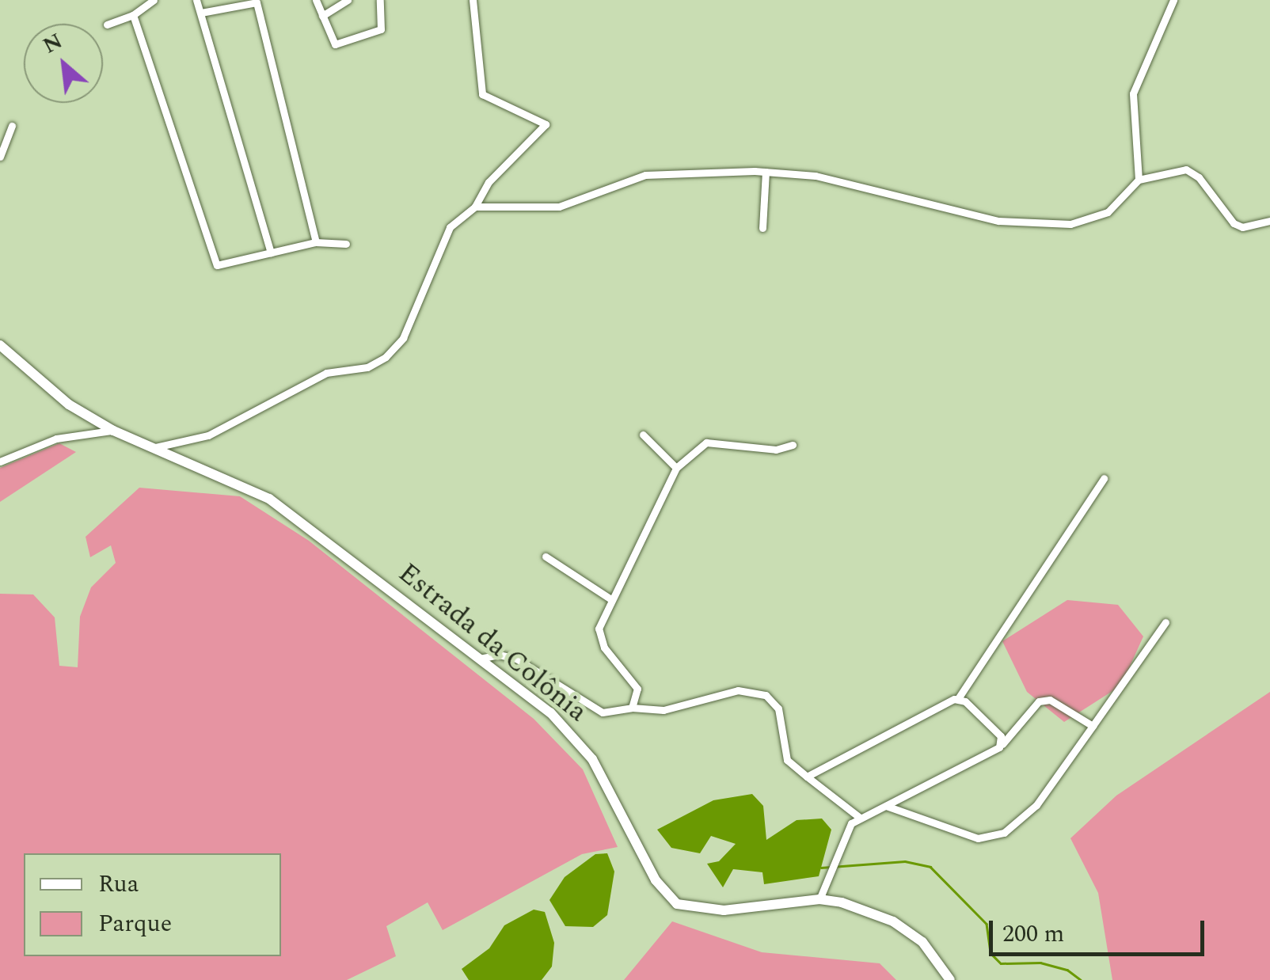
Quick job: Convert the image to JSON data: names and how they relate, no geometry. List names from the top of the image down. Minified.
{"streets":{"main road":["Estrada da Colônia"]},"legend":["Rua","Parque"],"scale_bar":"200 m","north":"top left"}
